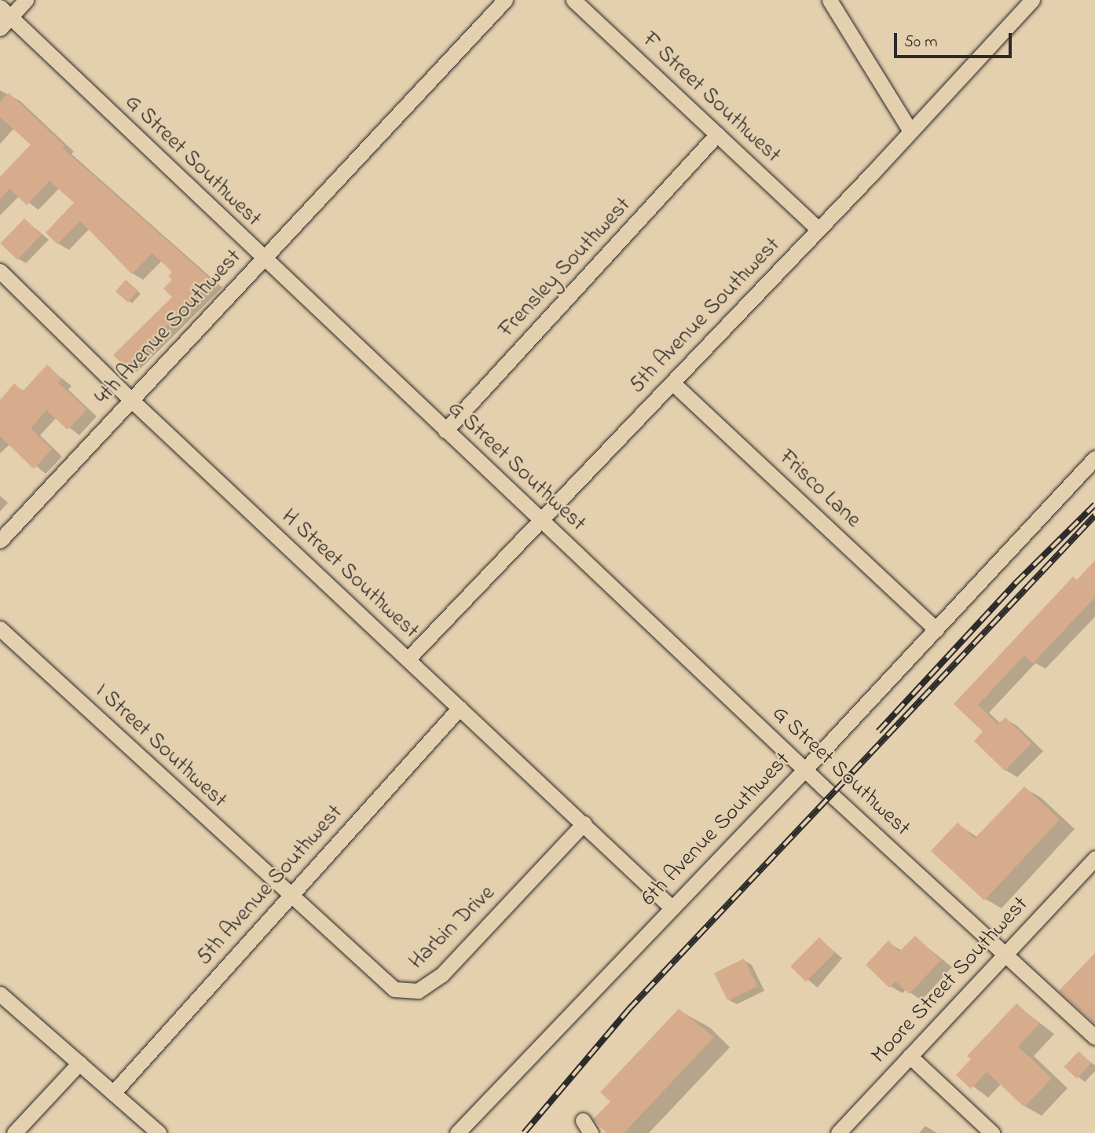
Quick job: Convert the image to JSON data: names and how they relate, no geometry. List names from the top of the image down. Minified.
{"streets":{"street":["F Street Southwest","G Street Southwest","Frensley Southwest","5th Avenue Southwest","4th Avenue Southwest","Frisco Lane","H Street Southwest","I Street Southwest","6th Avenue Southwest","Harbin Drive","Moore Street Southwest"]},"crossings":[["F Street Southwest","Frensley Southwest"],["F Street Southwest","5th Avenue Southwest"],["G Street Southwest","Frensley Southwest"],["G Street Southwest","5th Avenue Southwest"],["G Street Southwest","4th Avenue Southwest"],["G Street Southwest","6th Avenue Southwest"],["G Street Southwest","Moore Street Southwest"],["5th Avenue Southwest","Frisco Lane"],["5th Avenue Southwest","H Street Southwest"],["5th Avenue Southwest","I Street Southwest"],["5th Avenue Southwest","Harbin Drive"],["4th Avenue Southwest","H Street Southwest"],["Frisco Lane","6th Avenue Southwest"],["H Street Southwest","6th Avenue Southwest"],["H Street Southwest","Harbin Drive"],["I Street Southwest","Harbin Drive"]],"scale_bar":"50 m"}
